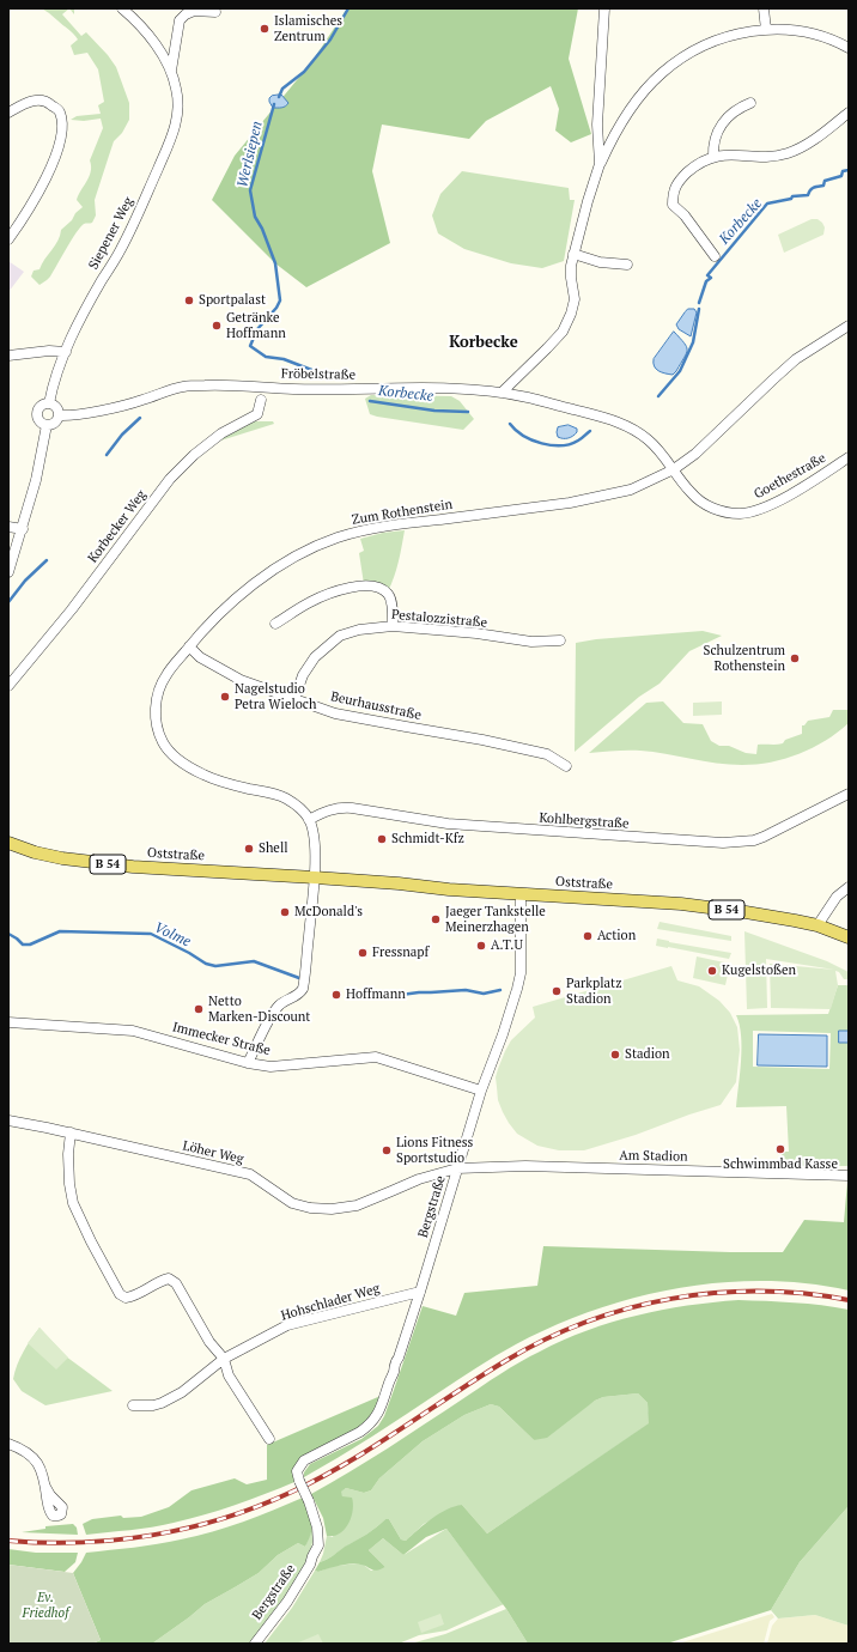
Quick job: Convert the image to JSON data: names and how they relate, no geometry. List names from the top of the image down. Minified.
{"streets":{"main road":["Oststraße","B 54"],"street":["Siepener Weg","Fröbelstraße","Goethestraße","Zum Rothenstein","Korbecker Weg","Pestalozzistraße","Beurhausstraße","Kohlbergstraße","Immecker Straße","Löher Weg","Am Stadion","Bergstraße","Hohschlader Weg"]},"crossings":[["Siepener Weg","Fröbelstraße"],["Fröbelstraße","Goethestraße"],["Fröbelstraße","Zum Rothenstein"],["Goethestraße","Zum Rothenstein"],["Zum Rothenstein","Beurhausstraße"],["Zum Rothenstein","Kohlbergstraße"],["Pestalozzistraße","Beurhausstraße"],["Oststraße","Bergstraße"],["Immecker Straße","Bergstraße"],["Löher Weg","Am Stadion"],["Löher Weg","Bergstraße"],["Am Stadion","Bergstraße"],["Bergstraße","Hohschlader Weg"]],"districts":["Korbecke"],"water":["Werlsiepen","Korbecke","Volme"],"parks":["Ev. Friedhof"],"places":["Islamisches Zentrum","Sportpalast","Getränke Hoffmann","Schulzentrum Rothenstein","Nagelstudio Petra Wieloch","Schmidt-Kfz","Shell","McDonald's","Jaeger Tankstelle Meinerzhagen","Action","A.T.U","Fressnapf","Kugelstoßen","Parkplatz Stadion","Hoffmann","Netto Marken-Discount","Stadion","Schwimmbad Kasse","Lions Fitness Sportstudio"]}
